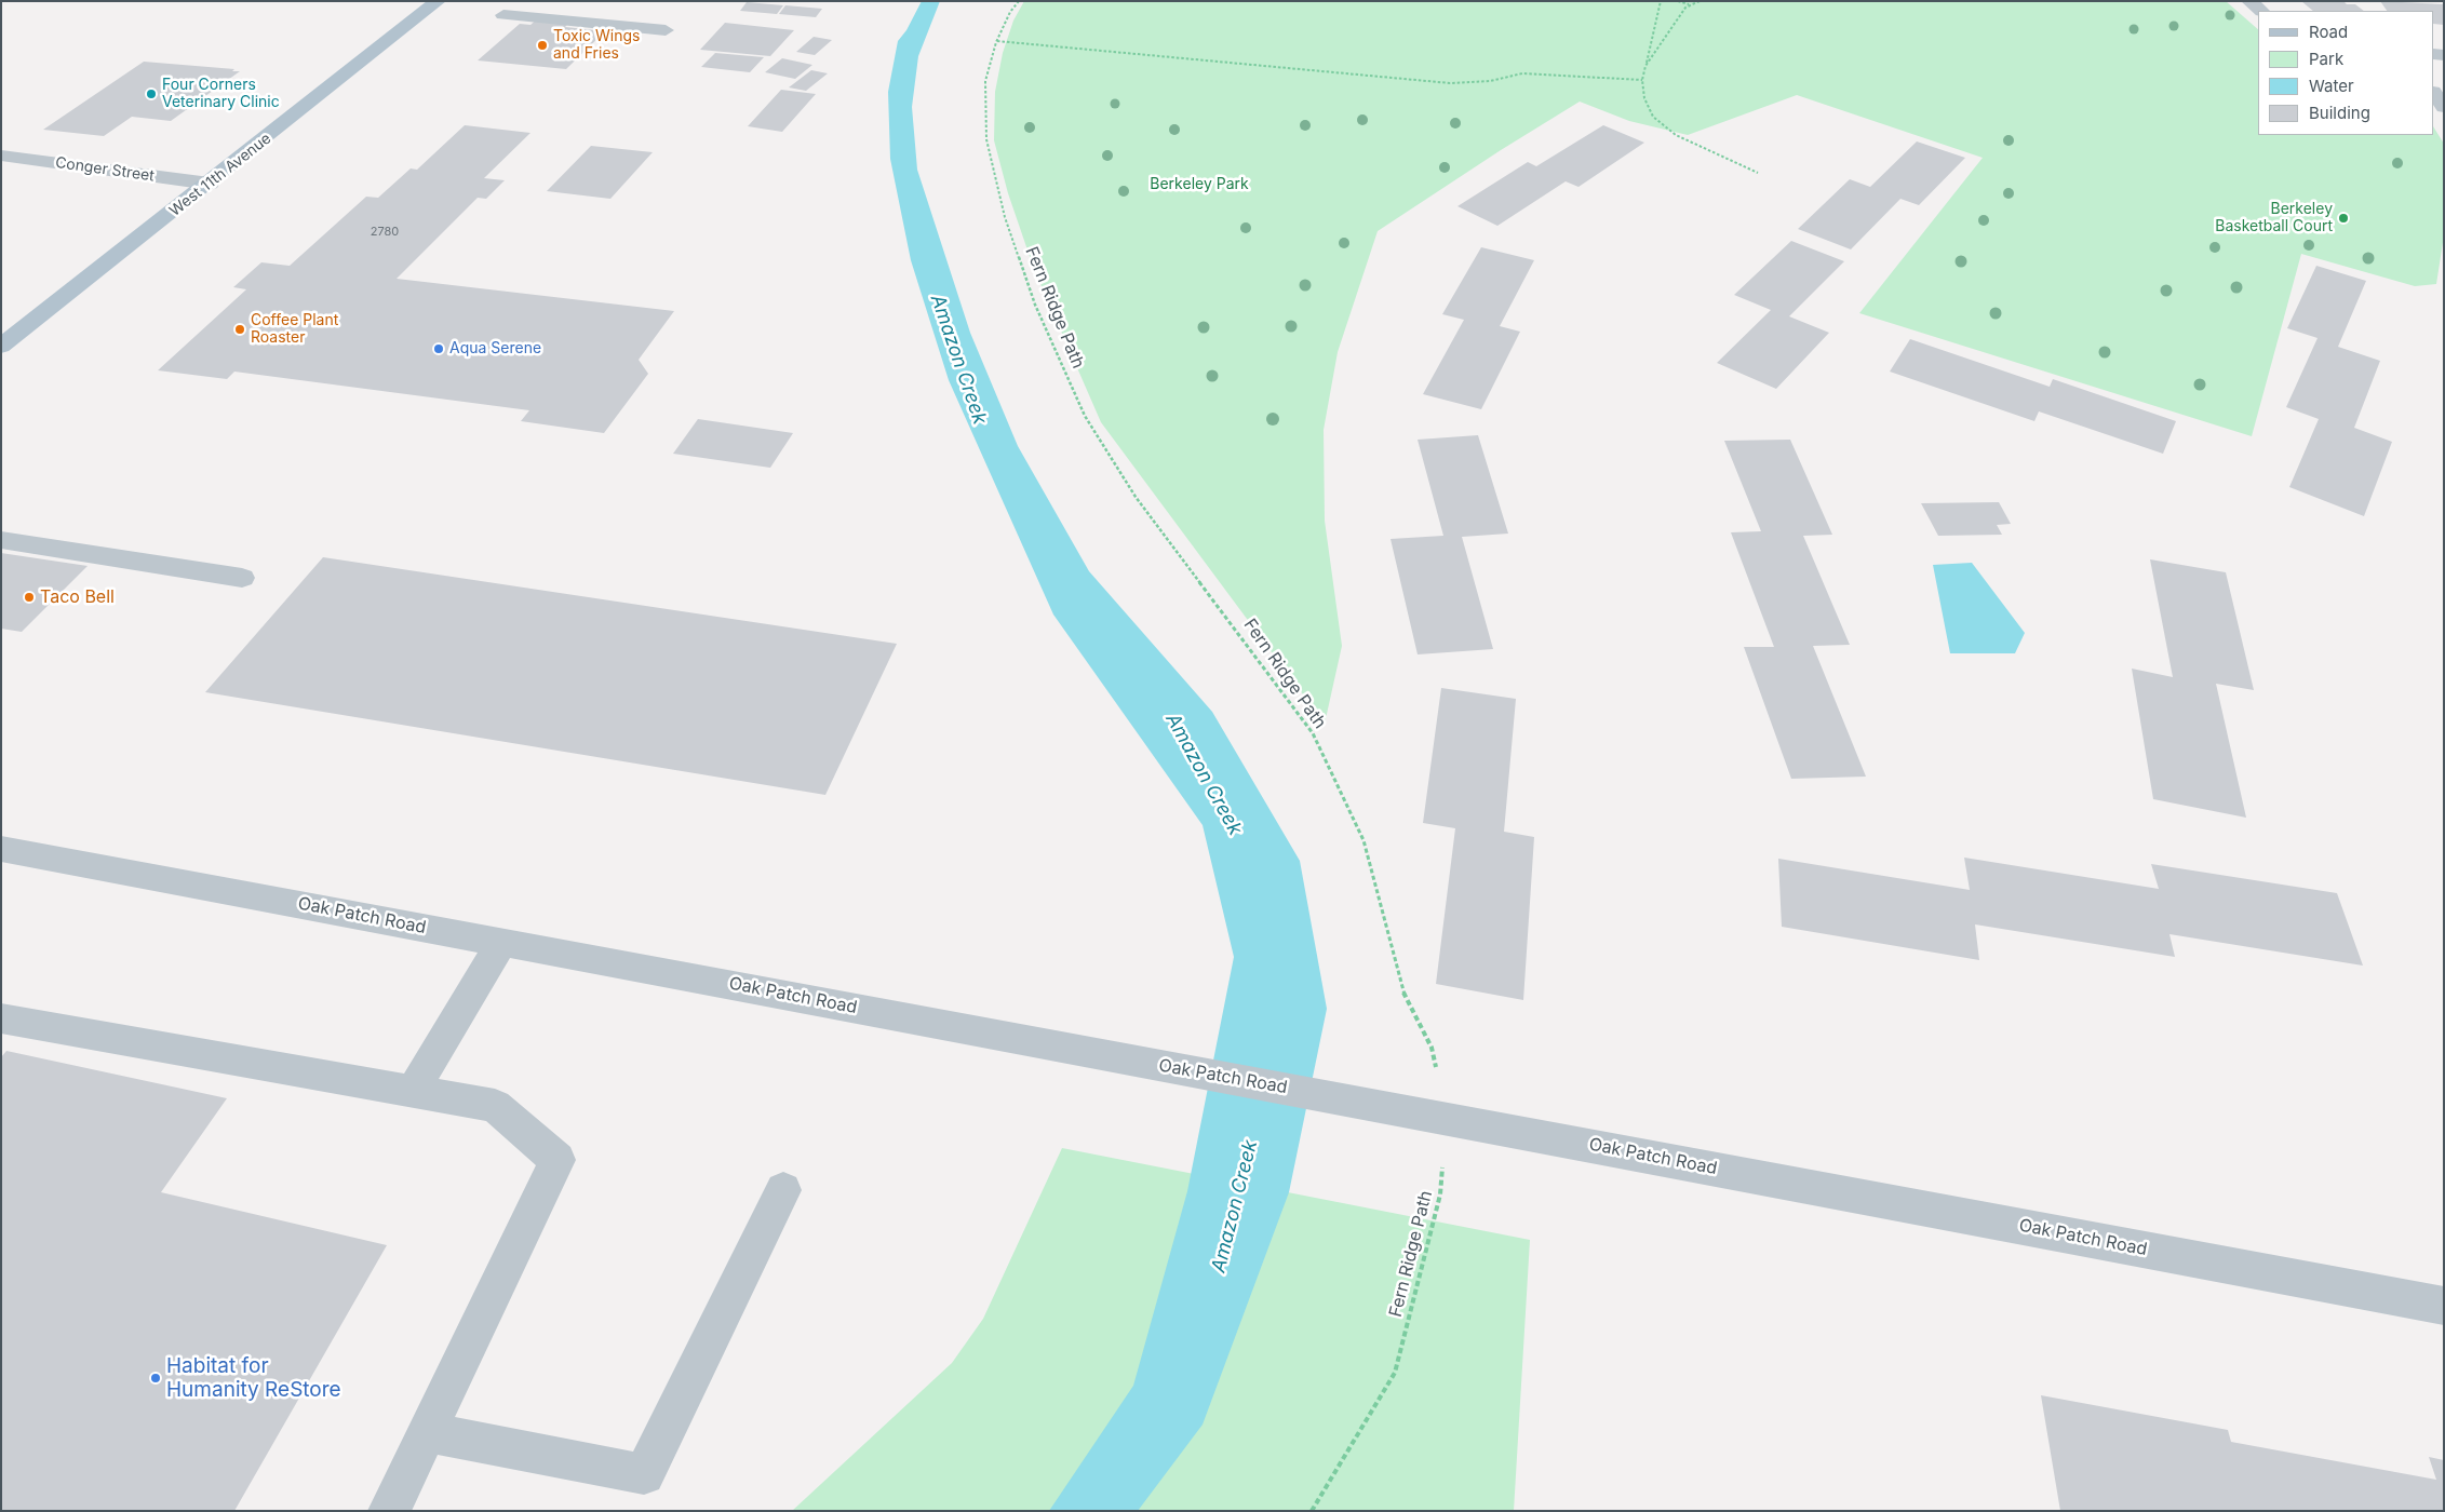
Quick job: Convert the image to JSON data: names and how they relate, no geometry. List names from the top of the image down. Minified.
{"streets":{"main road":["West 11th Avenue"],"street":["Conger Street","Oak Patch Road"],"path":["Fern Ridge Path"]},"crossings":[["Conger Street","West 11th Avenue"],["Fern Ridge Path","Oak Patch Road"]],"water":["Amazon Creek"],"parks":["Berkeley Park"],"places":["Toxic Wings and Fries","Four Corners Veterinary Clinic","Berkeley Basketball Court","Coffee Plant Roaster","Aqua Serene","Taco Bell","Habitat for Humanity ReStore"],"house_numbers":["2780"],"legend":["Road","Park","Water","Building"]}
